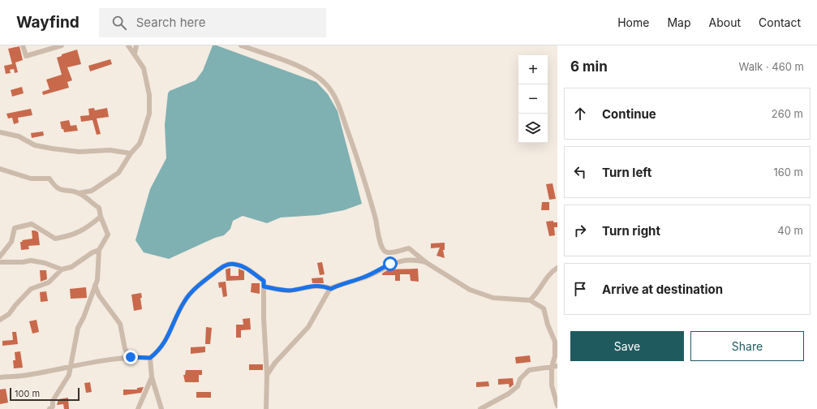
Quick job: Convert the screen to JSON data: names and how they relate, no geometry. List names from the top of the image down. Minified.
{"scale_bar":"100 m","page":{"header":"Wayfind","search":"Search here","nav":["Home","Map","About","Contact"],"heading":["6 min","Walk · 460 m"],"map_buttons":["+","−"],"list":[["Continue","260 m"],["Turn left","160 m"],["Turn right","40 m"],"Arrive at destination"],"buttons":["Save","Share"],"scale":"100 m"}}
